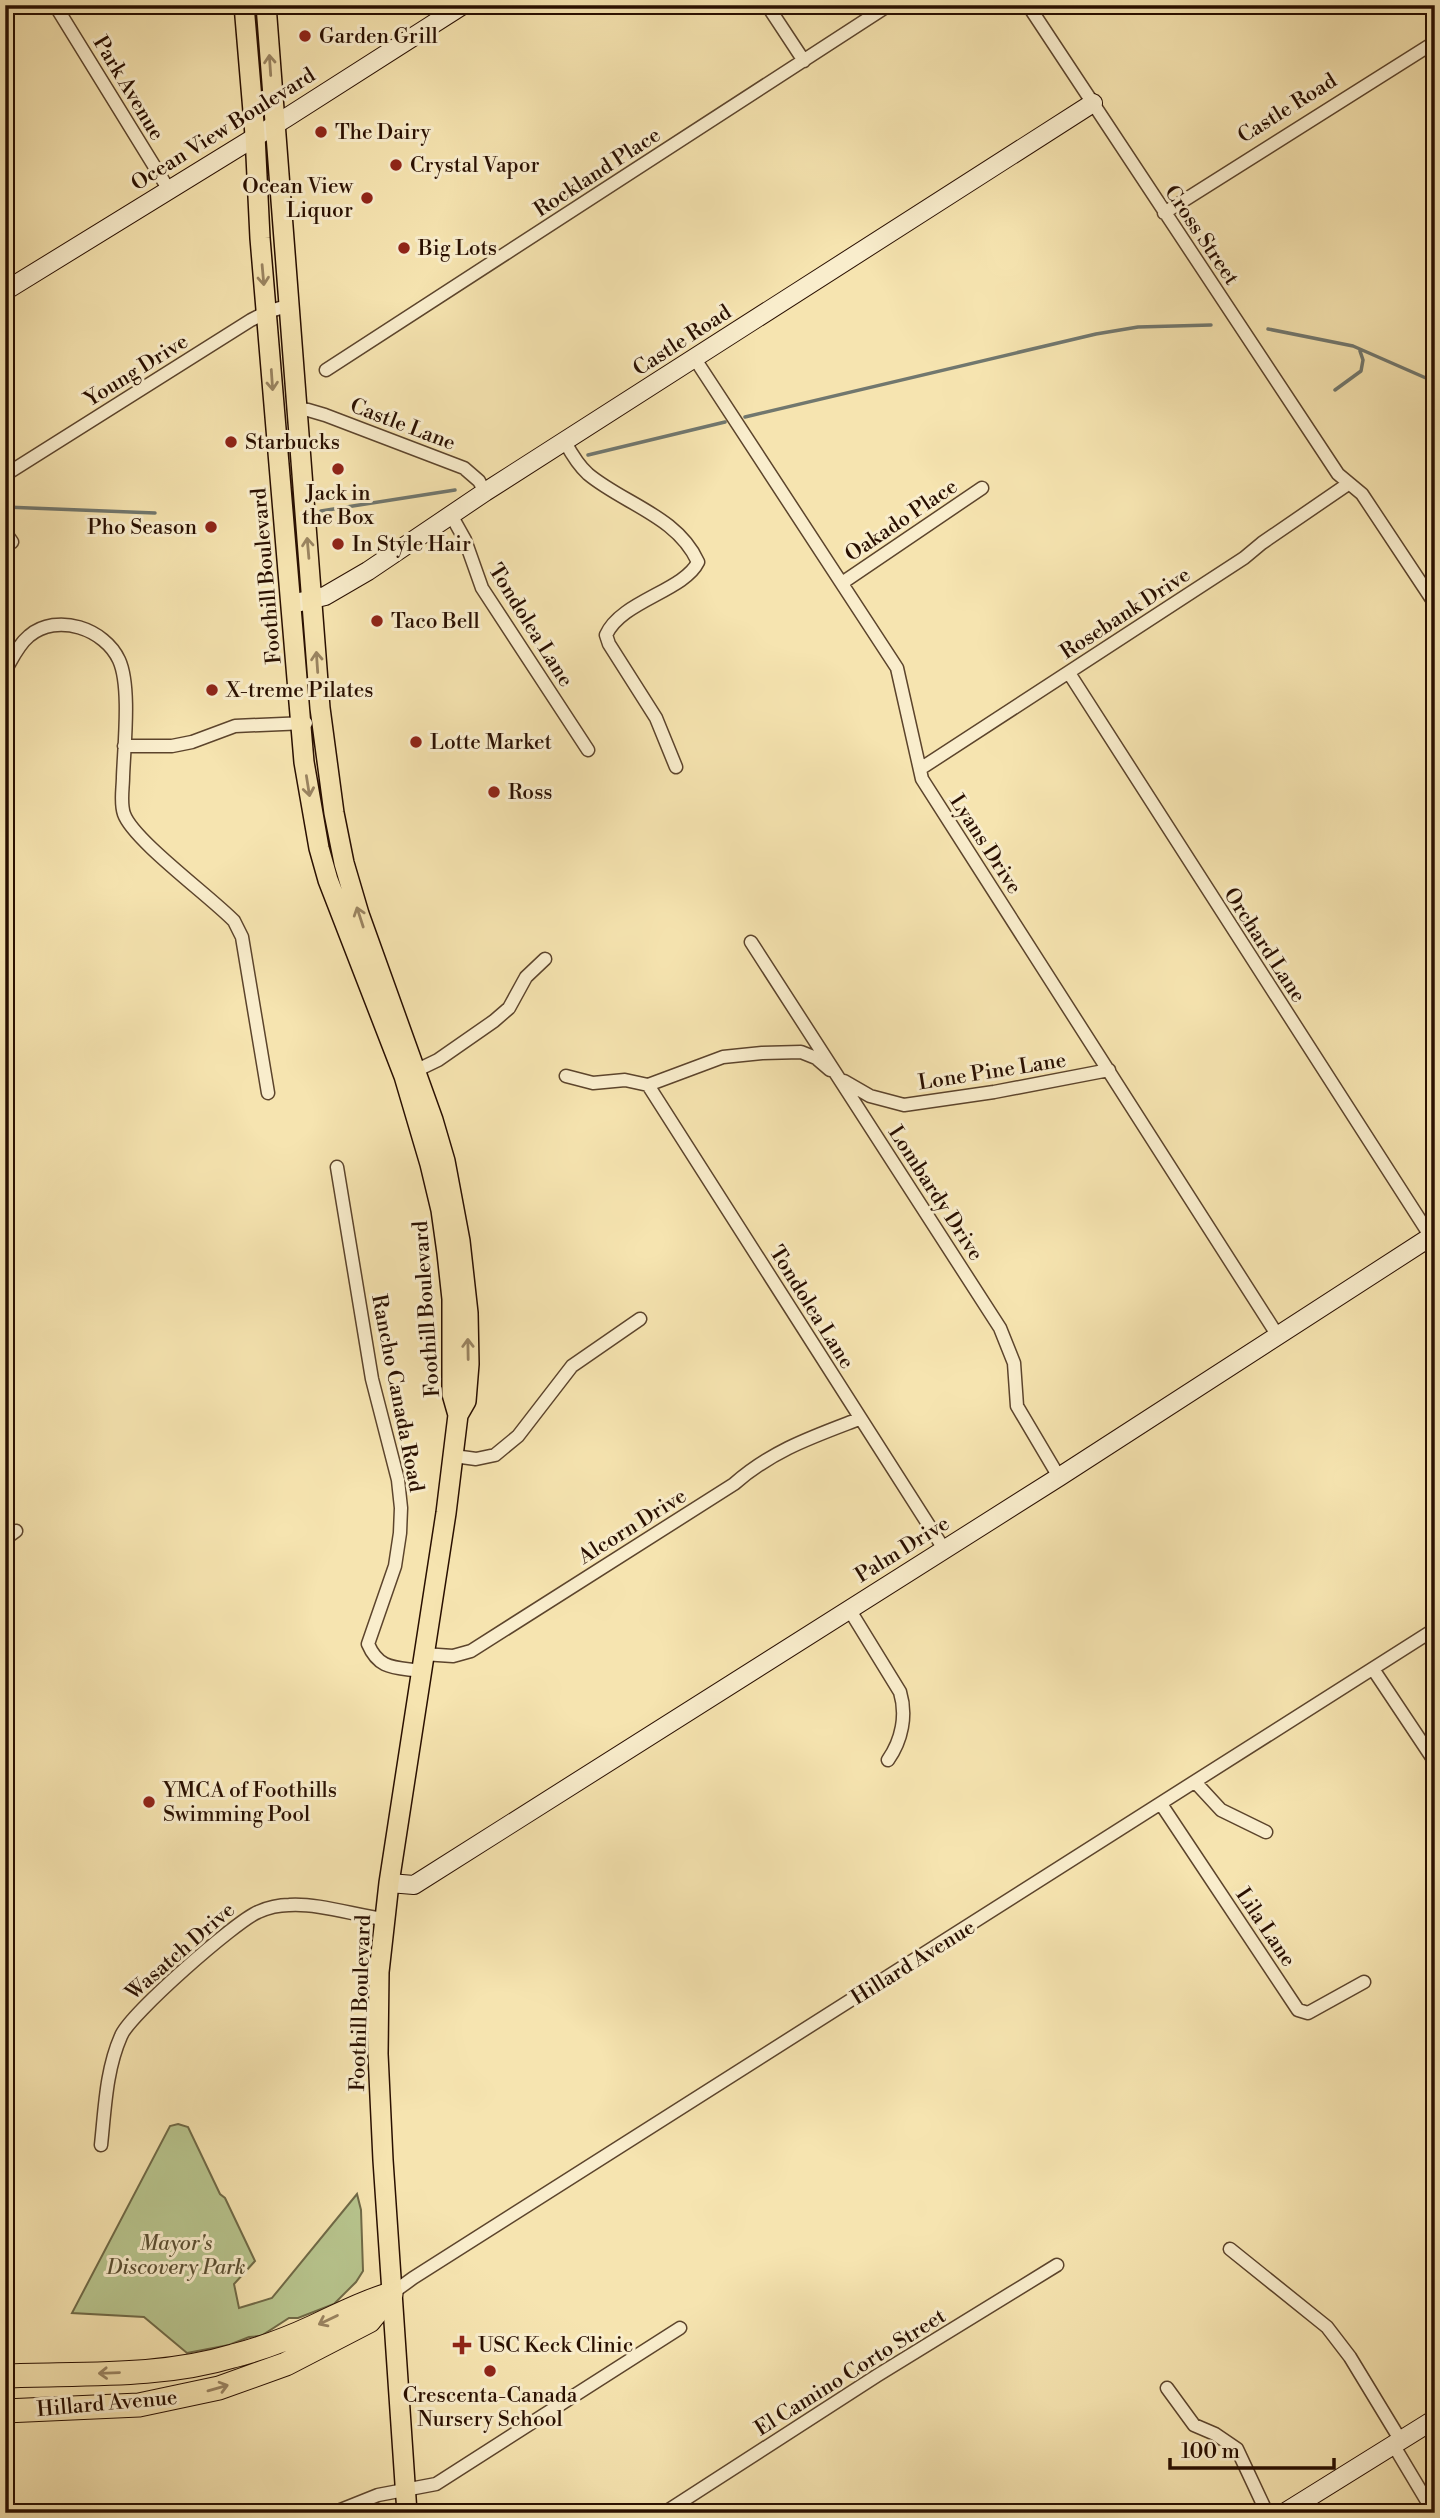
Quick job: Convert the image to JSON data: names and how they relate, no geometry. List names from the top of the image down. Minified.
{"streets":{"highway":["Hillard Avenue"],"main road":["Foothill Boulevard"],"street":["Park Avenue","Castle Road","Ocean View Boulevard","Rockland Place","Cross Street","Young Drive","Castle Lane","Oakado Place","Rosebank Drive","Tondolea Lane","Lyans Drive","Orchard Lane","Lone Pine Lane","Lombardy Drive","Rancho Canada Road","Alcorn Drive","Palm Drive","Lila Lane","Wasatch Drive","El Camino Corto Street"]},"crossings":[["Park Avenue","Ocean View Boulevard"],["Castle Road","Cross Street"],["Castle Road","Castle Lane"],["Castle Road","Foothill Boulevard"],["Castle Road","Tondolea Lane"],["Castle Road","Lyans Drive"],["Ocean View Boulevard","Foothill Boulevard"],["Cross Street","Rosebank Drive"],["Young Drive","Foothill Boulevard"],["Castle Lane","Foothill Boulevard"],["Oakado Place","Lyans Drive"],["Foothill Boulevard","Rancho Canada Road"],["Foothill Boulevard","Alcorn Drive"],["Foothill Boulevard","Palm Drive"],["Foothill Boulevard","Wasatch Drive"],["Foothill Boulevard","Hillard Avenue"],["Rosebank Drive","Lyans Drive"],["Rosebank Drive","Orchard Lane"],["Tondolea Lane","Lone Pine Lane"],["Tondolea Lane","Alcorn Drive"],["Tondolea Lane","Palm Drive"],["Lyans Drive","Lone Pine Lane"],["Lyans Drive","Palm Drive"],["Orchard Lane","Palm Drive"],["Lone Pine Lane","Lombardy Drive"],["Lombardy Drive","Palm Drive"],["Rancho Canada Road","Alcorn Drive"],["Lila Lane","Hillard Avenue"]],"parks":["Mayor's Discovery Park"],"places":{"other":["Garden Grill","The Dairy","Crystal Vapor","Ocean View Liquor","Big Lots","Starbucks","Jack in the Box","Pho Season","In Style Hair","Taco Bell","X-treme Pilates","Lotte Market","Ross","YMCA of Foothills Swimming Pool","Crescenta-Canada Nursery School"],"health":["USC Keck Clinic"]},"scale_bar":"100 m"}
